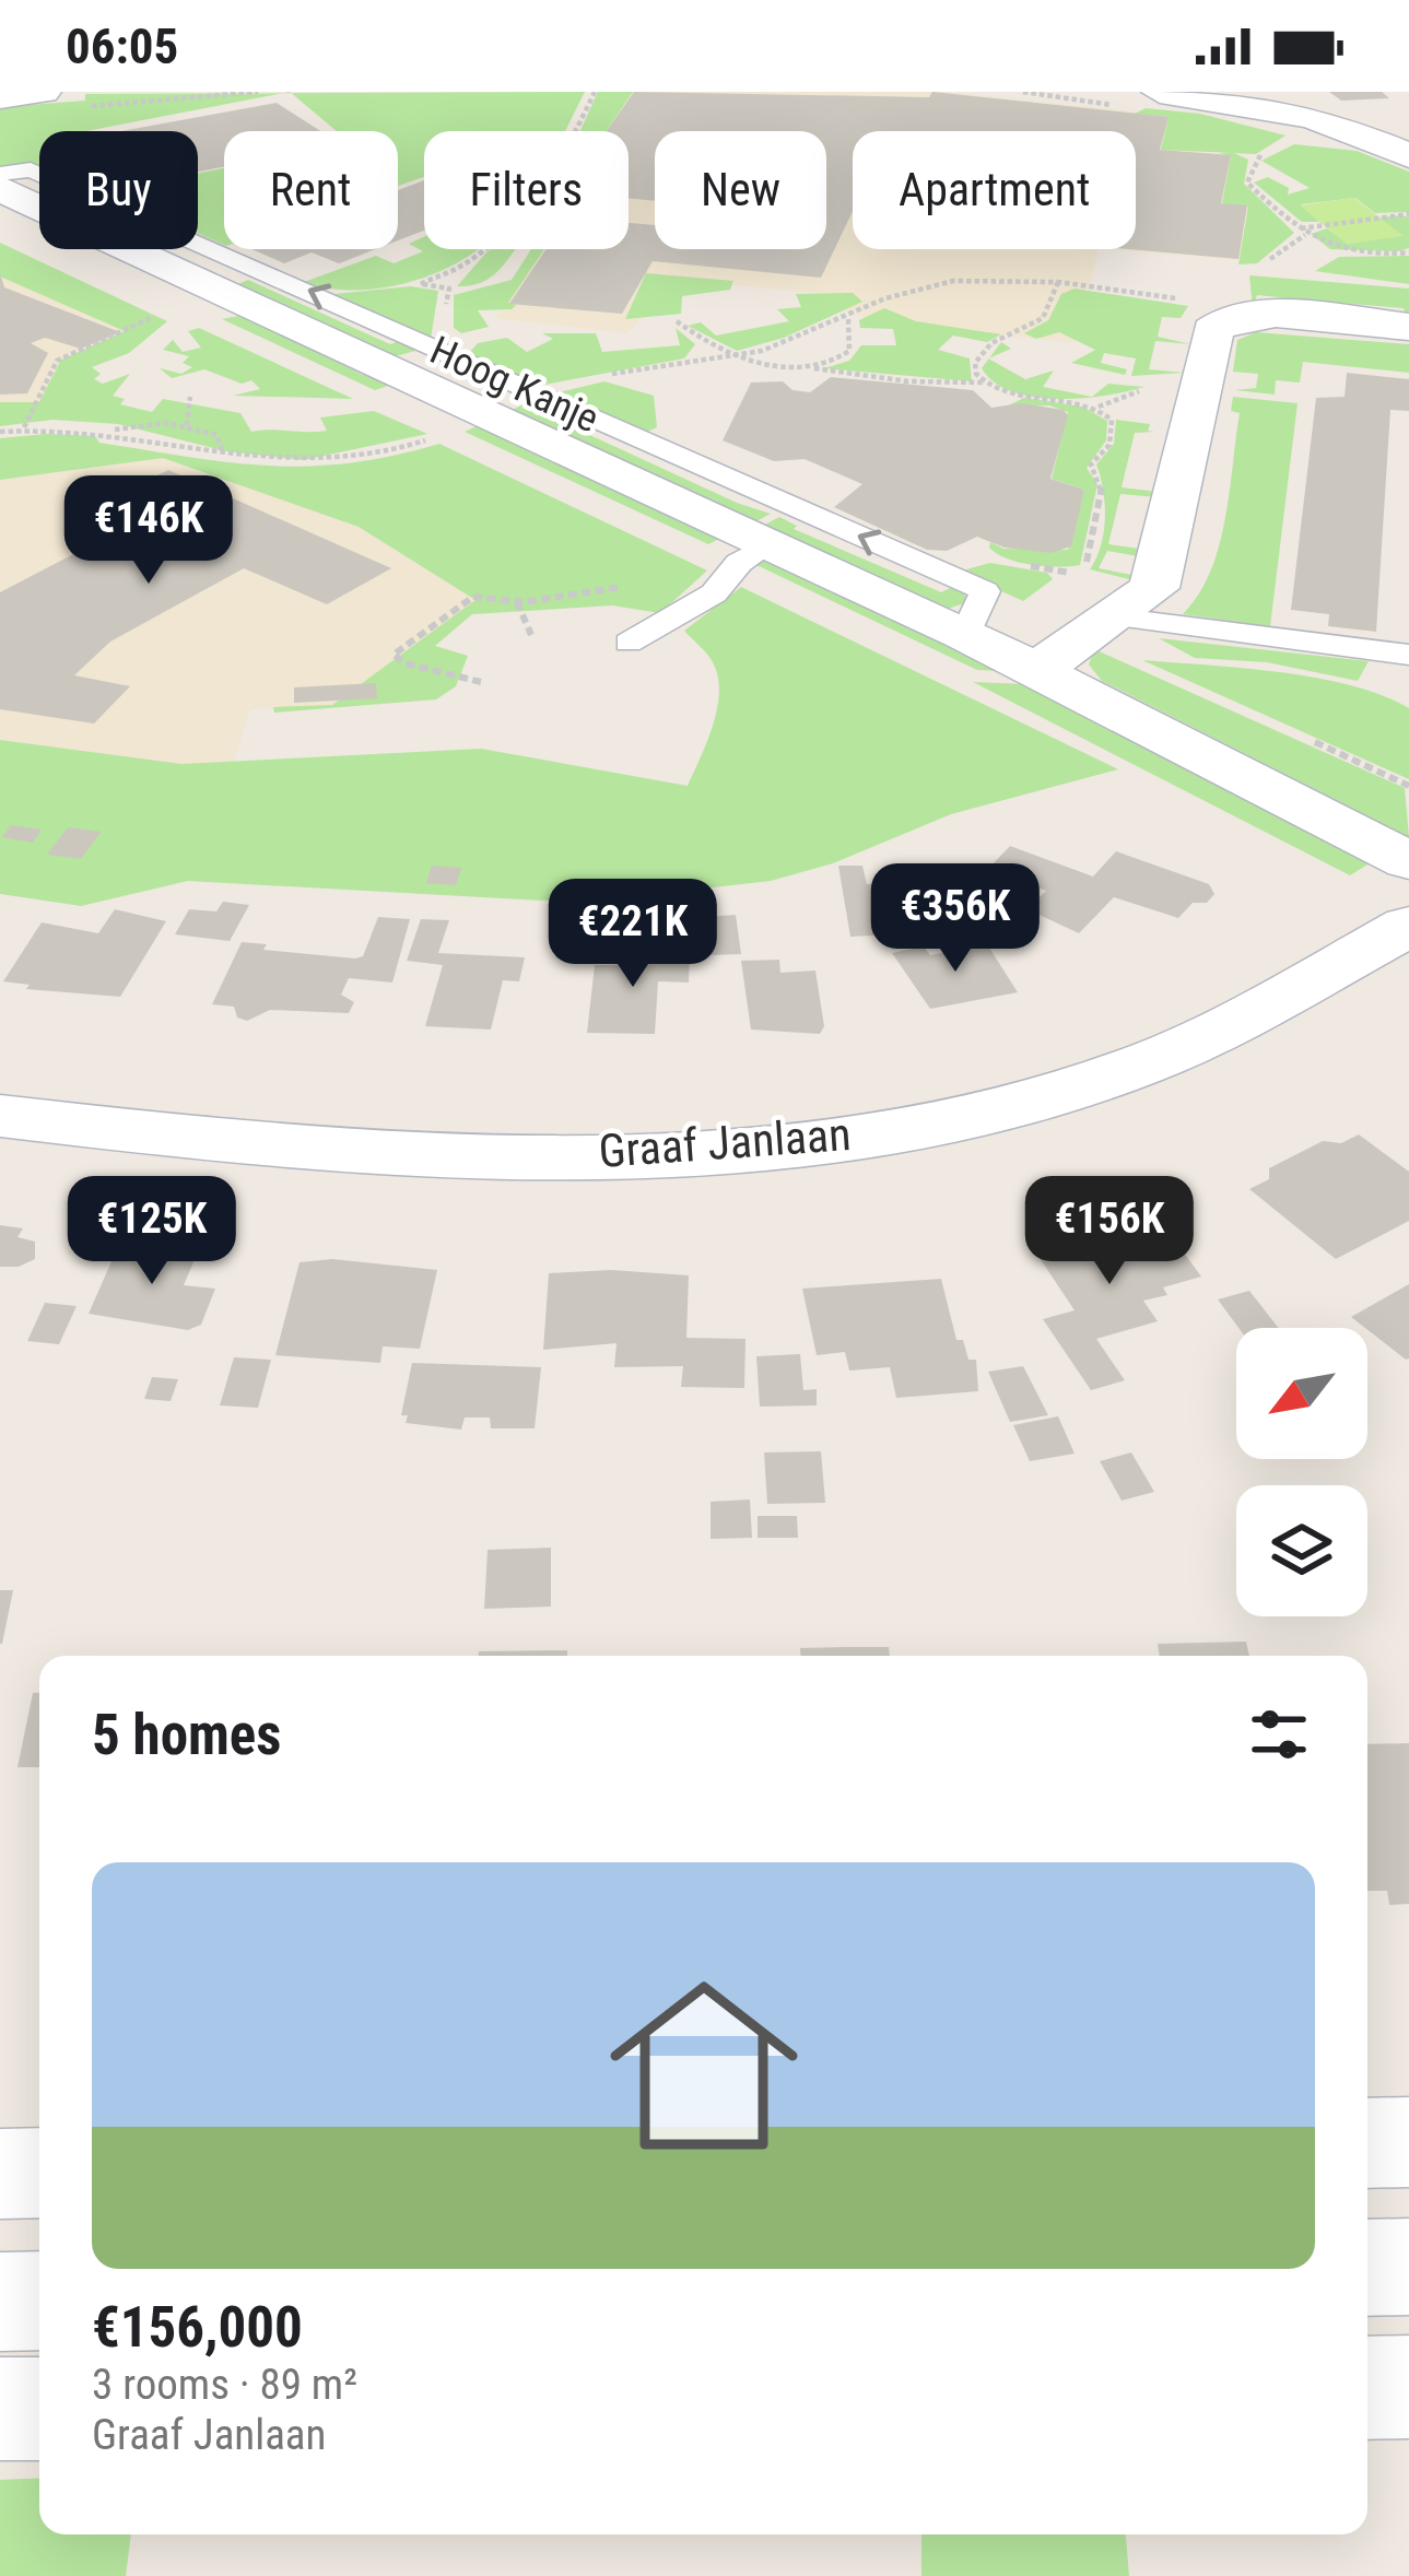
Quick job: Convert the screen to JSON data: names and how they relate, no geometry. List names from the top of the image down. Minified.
{"streets":{"street":["Hoog Kanje","Graaf Janlaan"]},"one_way":["Hoog Kanje"],"north":"bottom left","page":{"status":"06:05","chip":["Buy","Rent","Filters","New","Apartment"],"price":["€146K","€356K","€221K","€125K","€156K"],"heading":"5 homes","list":[{"name":"€156,000","note":"3 rooms · 89 m² · Graaf Janlaan"}]}}
